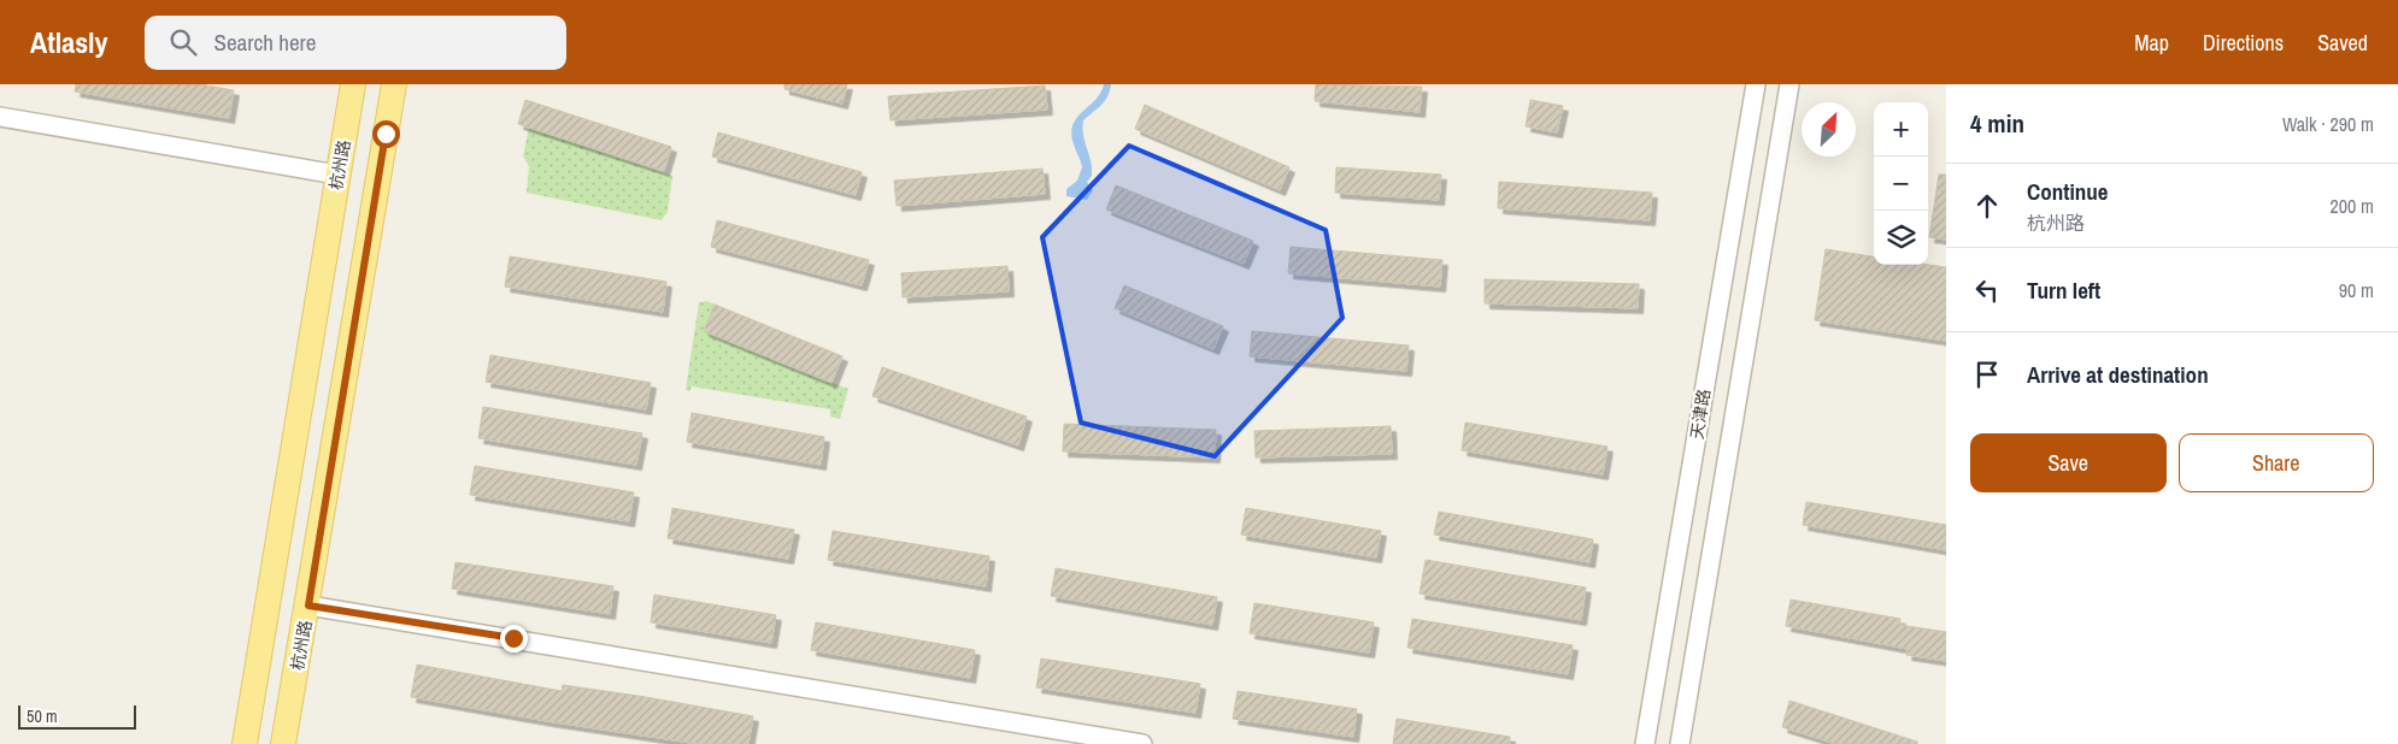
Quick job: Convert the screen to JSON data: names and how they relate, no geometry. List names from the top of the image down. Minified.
{"streets":{"main road":["杭州路"],"street":["天津路"]},"scale_bar":"50 m","north":"top right","page":{"header":"Atlasly","search":"Search here","nav":["Map","Directions","Saved"],"heading":["4 min","Walk · 290 m"],"map_buttons":["+","−"],"list":[["Continue","杭州路","200 m"],["Turn left","90 m"],"Arrive at destination"],"buttons":["Save","Share"],"scale":"50 m"}}
